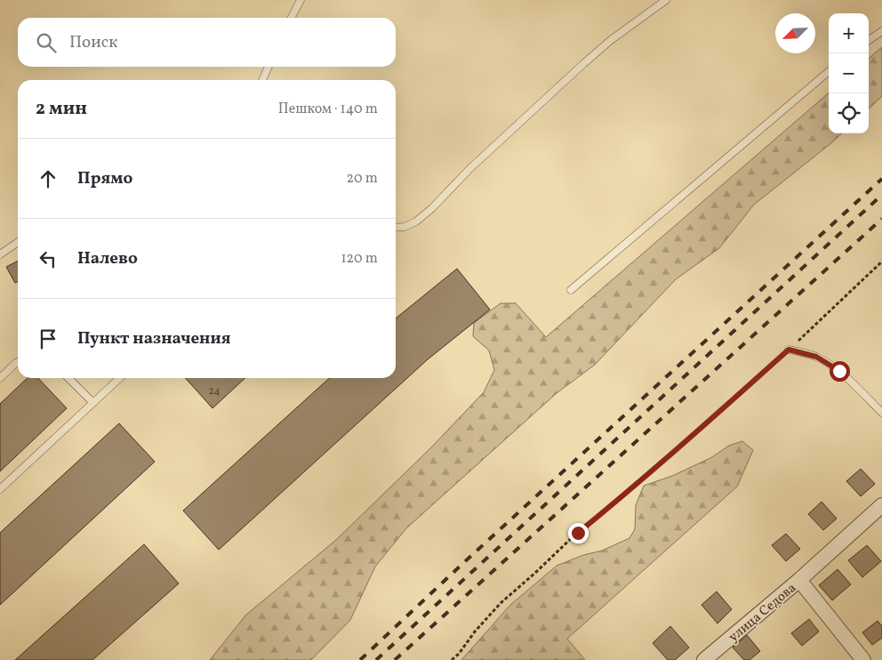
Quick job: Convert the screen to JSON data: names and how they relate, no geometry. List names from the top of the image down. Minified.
{"streets":{"street":["улица Седова"]},"house_numbers":["24"],"north":"bottom left","page":{"map_buttons":["+","−"],"search":"Поиск","heading":["2 мин","Пешком · 140 m"],"list":[["Прямо","20 m"],["Налево","120 m"],"Пункт назначения"]}}
